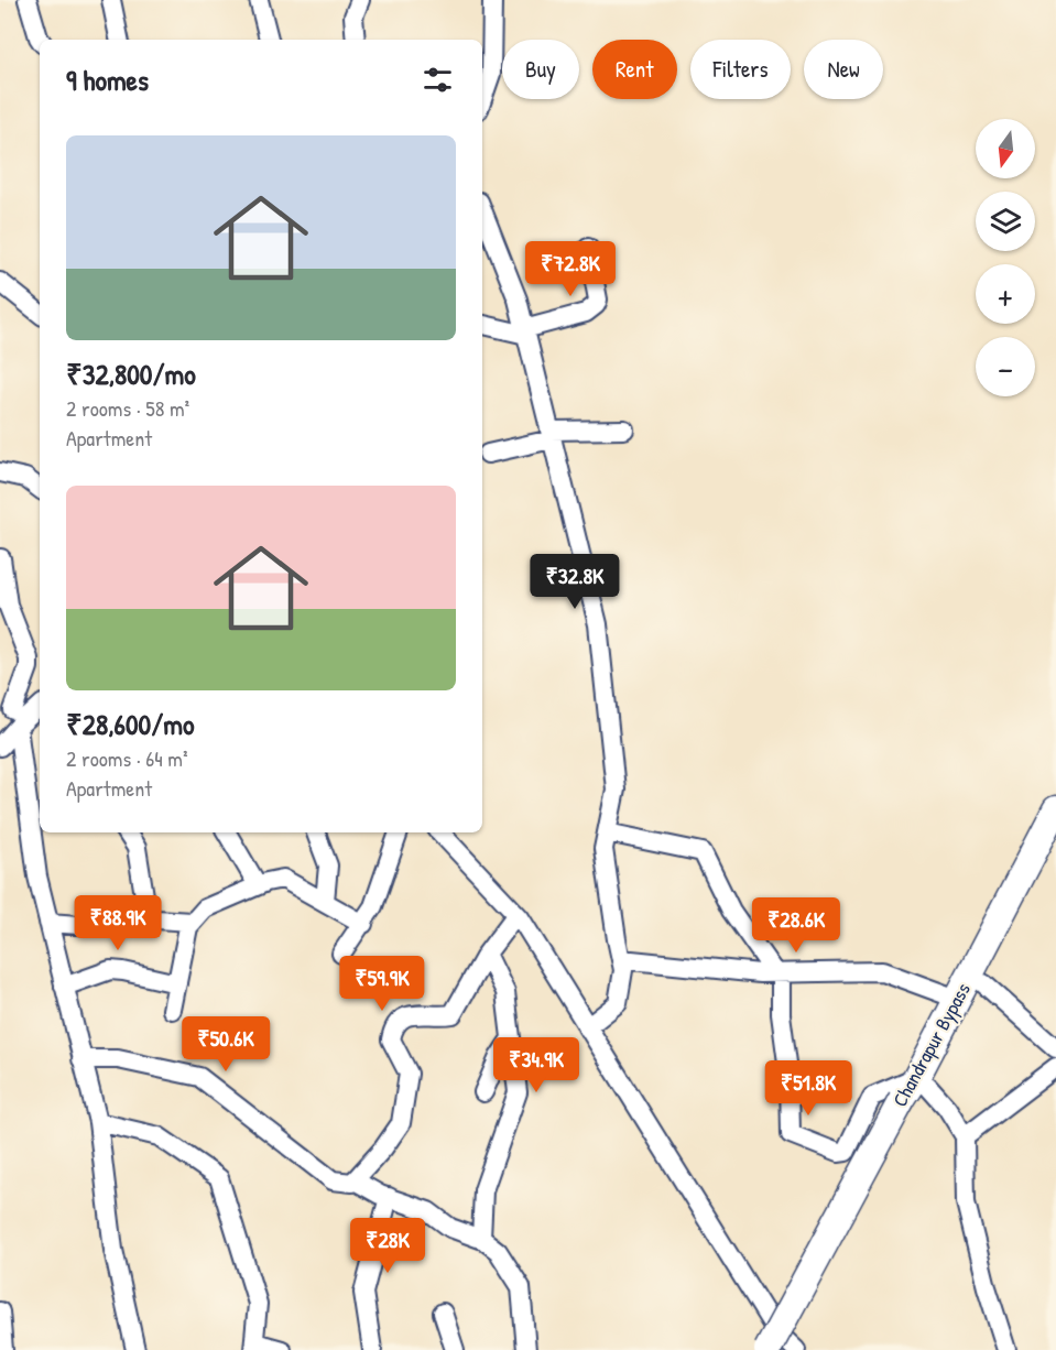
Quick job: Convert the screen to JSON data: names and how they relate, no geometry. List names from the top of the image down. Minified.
{"streets":{"highway":["Chandrapur Bypass"]},"north":"bottom","page":{"chip":["Buy","Rent","Filters","New"],"heading":"9 homes","map_buttons":["+","−"],"list":[{"name":"₹32,800/mo","note":"2 rooms · 58 m² · Apartment"},{"name":"₹28,600/mo","note":"2 rooms · 64 m² · Apartment"}],"price":["₹72.8K","₹32.8K","₹88.9K","₹28.6K","₹59.9K","₹50.6K","₹34.9K","₹51.8K","₹28K"]}}
